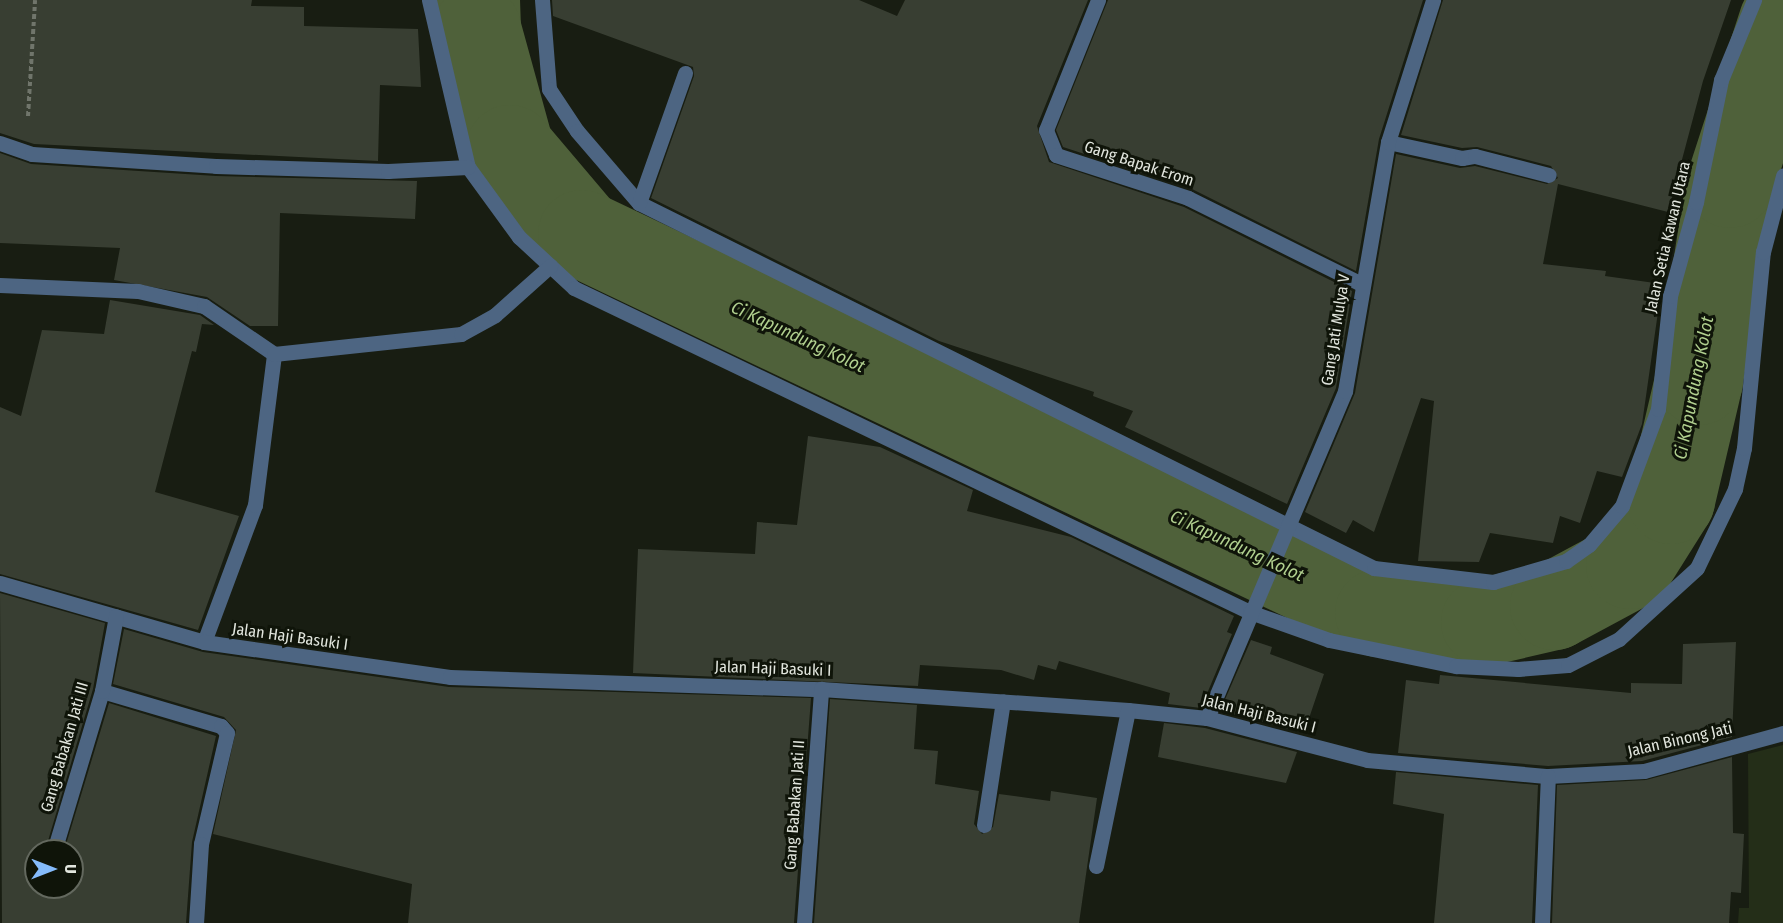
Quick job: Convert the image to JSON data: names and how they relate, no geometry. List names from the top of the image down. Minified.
{"streets":{"street":["Gang Bapak Erom","Jalan Setia Kawan Utara","Gang Jati Mulya V","Jalan Haji Basuki I","Jalan Binong Jati","Gang Babakan Jati III","Gang Babakan Jati II"]},"crossings":[["Gang Bapak Erom","Gang Jati Mulya V"],["Jalan Setia Kawan Utara","Gang Jati Mulya V"],["Gang Jati Mulya V","Jalan Haji Basuki I"],["Jalan Haji Basuki I","Jalan Binong Jati"],["Jalan Haji Basuki I","Gang Babakan Jati III"],["Jalan Haji Basuki I","Gang Babakan Jati II"]],"water":["Ci Kapundung Kolot"],"north":"right"}
